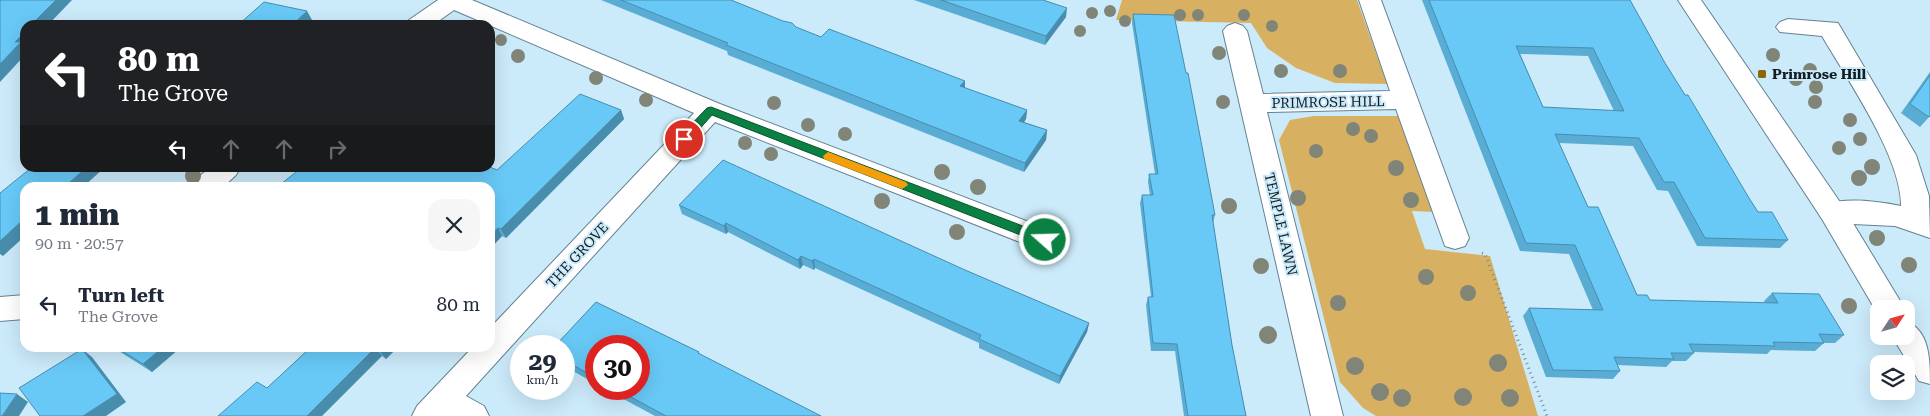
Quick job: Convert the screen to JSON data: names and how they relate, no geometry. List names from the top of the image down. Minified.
{"streets":{"street":["PRIMROSE HILL","TEMPLE LAWN","THE GROVE"]},"crossings":[["PRIMROSE HILL","TEMPLE LAWN"]],"places":{"transit":["Primrose Hill"]},"north":"top right","page":{"turn":["80 m","The Grove"],"heading":["1 min","90 m · 20:57"],"list":[{"name":"Turn left","note":"The Grove","value":"80 m"}],"speed":"29 km/h","limit":"30"}}
